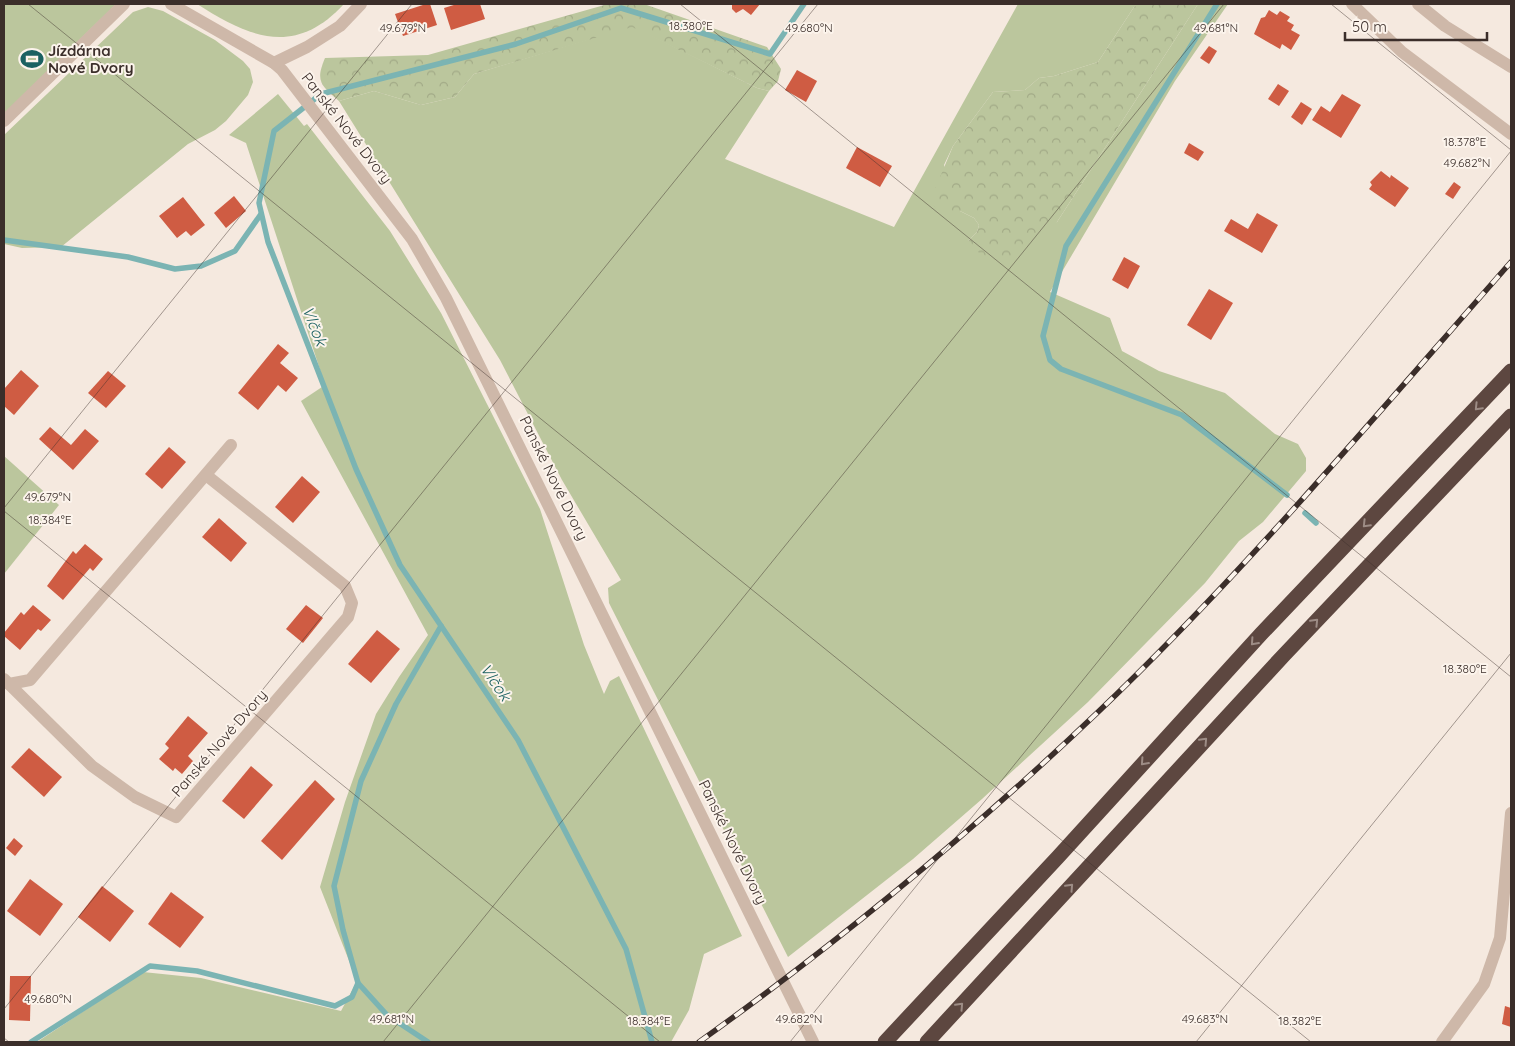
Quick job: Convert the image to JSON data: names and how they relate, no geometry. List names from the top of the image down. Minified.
{"streets":{"street":["Panské Nové Dvory"]},"water":["Vlčok"],"places":{"sports":["Jízdárna Nové Dvory"]},"scale_bar":"50 m","coordinates":["18.380°E","49.679°N","49.681°N","49.680°N","18.378°E","49.682°N","18.384°E","49.683°N","18.382°E"]}
